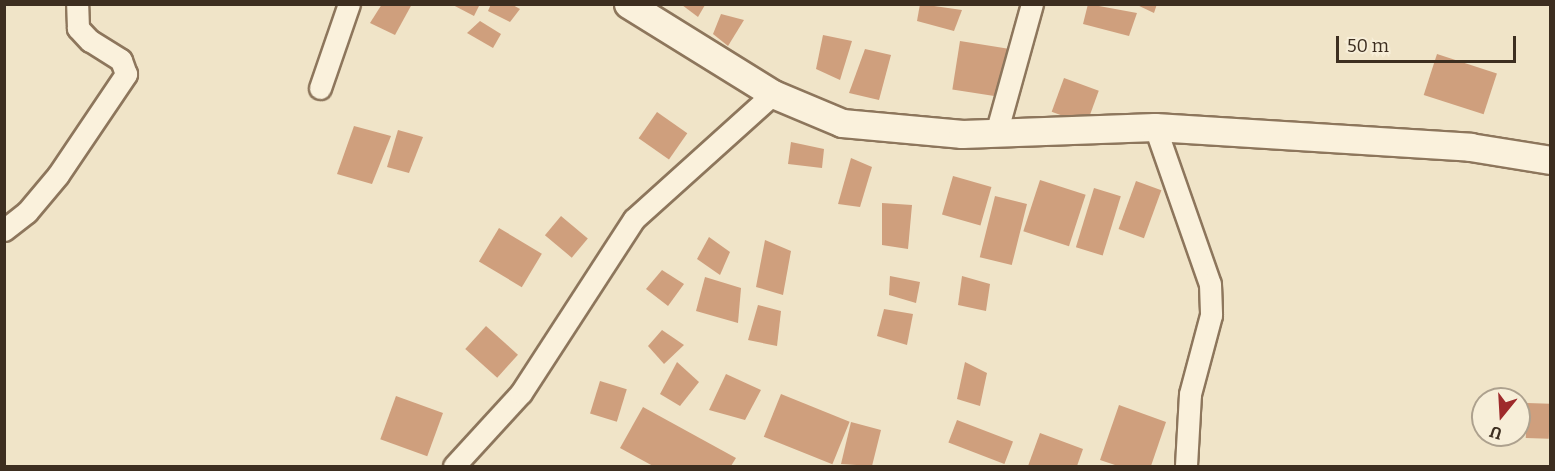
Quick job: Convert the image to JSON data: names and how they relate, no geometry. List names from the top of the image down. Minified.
{"scale_bar":"50 m","north":"bottom"}
